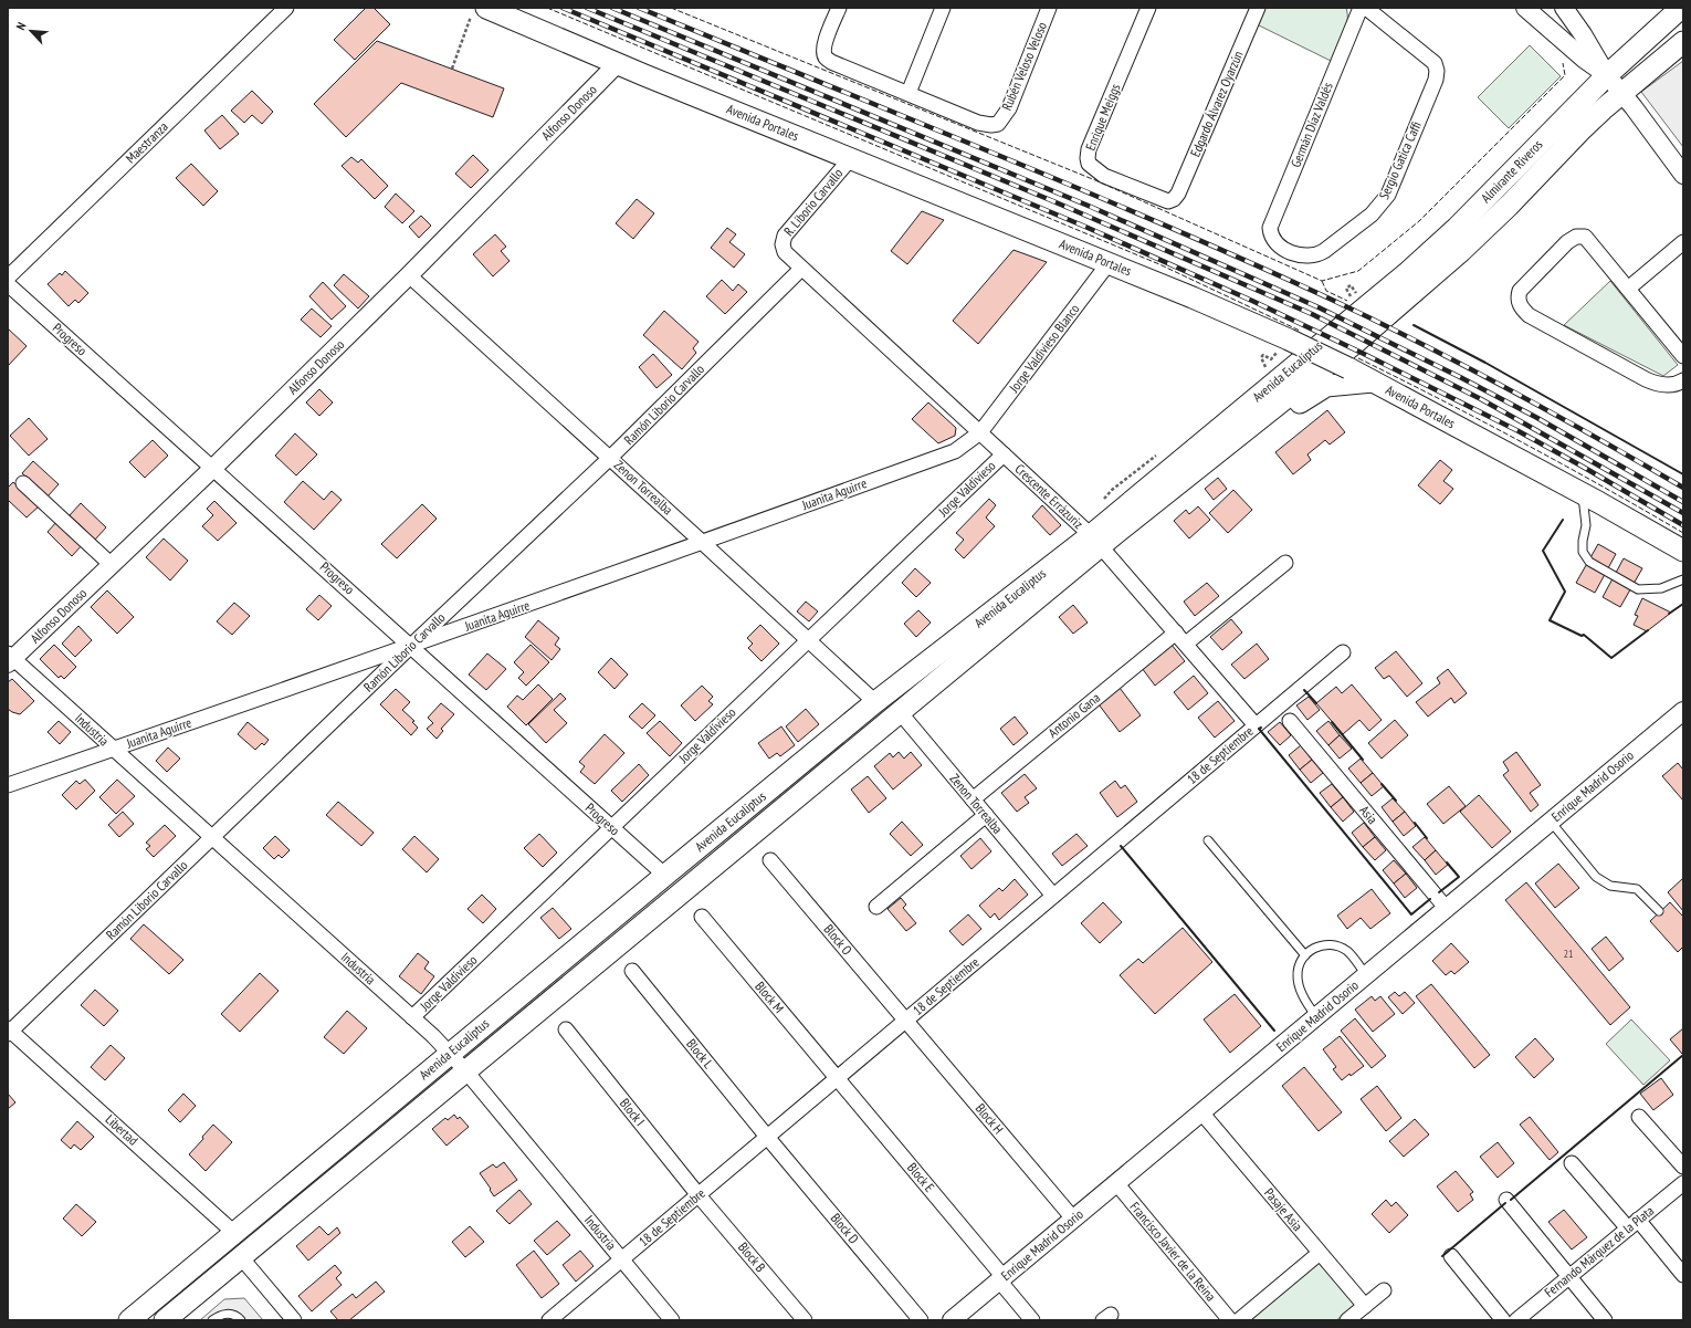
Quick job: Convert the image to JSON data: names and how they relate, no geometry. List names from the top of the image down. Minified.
{"streets":{"main road":["Avenida Portales","Almirante Riveros","Avenida Eucaliptus"],"street":["Rubén Veloso Veloso","Edgardo Álvarez Oyarzún","Alfonso Donoso","Enrique Meiggs","Germán Díaz Valdés","Maestranza","Sergio Gatica Caffi","R. Liborio Carvallo","Progreso","Jorge Valdivieso Blanco","Ramón Liborio Carvallo","Zenon Torrealba","Jorge Valdivieso","Juanita Aguirre","Crescente Errázuriz","Antonio Gana","Industria","18 de Septiembre","Enrique Madrid Osorio","Asia","Block O","Block M","Block L","Block I","Block H","Libertad","Block E","Pasaje Asia","Block D","Francisco Javier de la Reina","Fernando Márquez de la Plata","Block B"]},"crossings":[["Edgardo Álvarez Oyarzún","Enrique Meiggs"],["Alfonso Donoso","Avenida Portales"],["Alfonso Donoso","Progreso"],["Alfonso Donoso","Zenon Torrealba"],["Alfonso Donoso","Industria"],["Avenida Portales","R. Liborio Carvallo"],["Avenida Portales","Jorge Valdivieso Blanco"],["Germán Díaz Valdés","Sergio Gatica Caffi"],["Almirante Riveros","Avenida Eucaliptus"],["R. Liborio Carvallo","Ramón Liborio Carvallo"],["R. Liborio Carvallo","Crescente Errázuriz"],["Progreso","Avenida Eucaliptus"],["Progreso","Ramón Liborio Carvallo"],["Progreso","Jorge Valdivieso"],["Progreso","Juanita Aguirre"],["Jorge Valdivieso Blanco","Juanita Aguirre"],["Jorge Valdivieso Blanco","Crescente Errázuriz"],["Avenida Eucaliptus","Zenon Torrealba"],["Avenida Eucaliptus","Crescente Errázuriz"],["Avenida Eucaliptus","Industria"],["Avenida Eucaliptus","Libertad"],["Ramón Liborio Carvallo","Zenon Torrealba"],["Ramón Liborio Carvallo","Juanita Aguirre"],["Ramón Liborio Carvallo","Crescente Errázuriz"],["Ramón Liborio Carvallo","Industria"],["Ramón Liborio Carvallo","Libertad"],["Zenon Torrealba","Jorge Valdivieso"],["Zenon Torrealba","Juanita Aguirre"],["Zenon Torrealba","Antonio Gana"],["Zenon Torrealba","18 de Septiembre"],["Jorge Valdivieso","Crescente Errázuriz"],["Jorge Valdivieso","Industria"],["Juanita Aguirre","Crescente Errázuriz"],["Juanita Aguirre","Industria"],["Crescente Errázuriz","Antonio Gana"],["Crescente Errázuriz","18 de Septiembre"],["Industria","18 de Septiembre"],["18 de Septiembre","Block O"],["18 de Septiembre","Block M"],["18 de Septiembre","Block L"],["18 de Septiembre","Block I"],["18 de Septiembre","Block H"],["18 de Septiembre","Block E"],["18 de Septiembre","Block D"],["18 de Septiembre","Block B"],["Enrique Madrid Osorio","Asia"],["Enrique Madrid Osorio","Block H"],["Enrique Madrid Osorio","Block E"],["Enrique Madrid Osorio","Pasaje Asia"],["Enrique Madrid Osorio","Francisco Javier de la Reina"],["Block O","Block H"],["Block M","Block E"],["Block L","Block D"],["Block I","Block B"]],"house_numbers":["21"],"north":"top left"}
